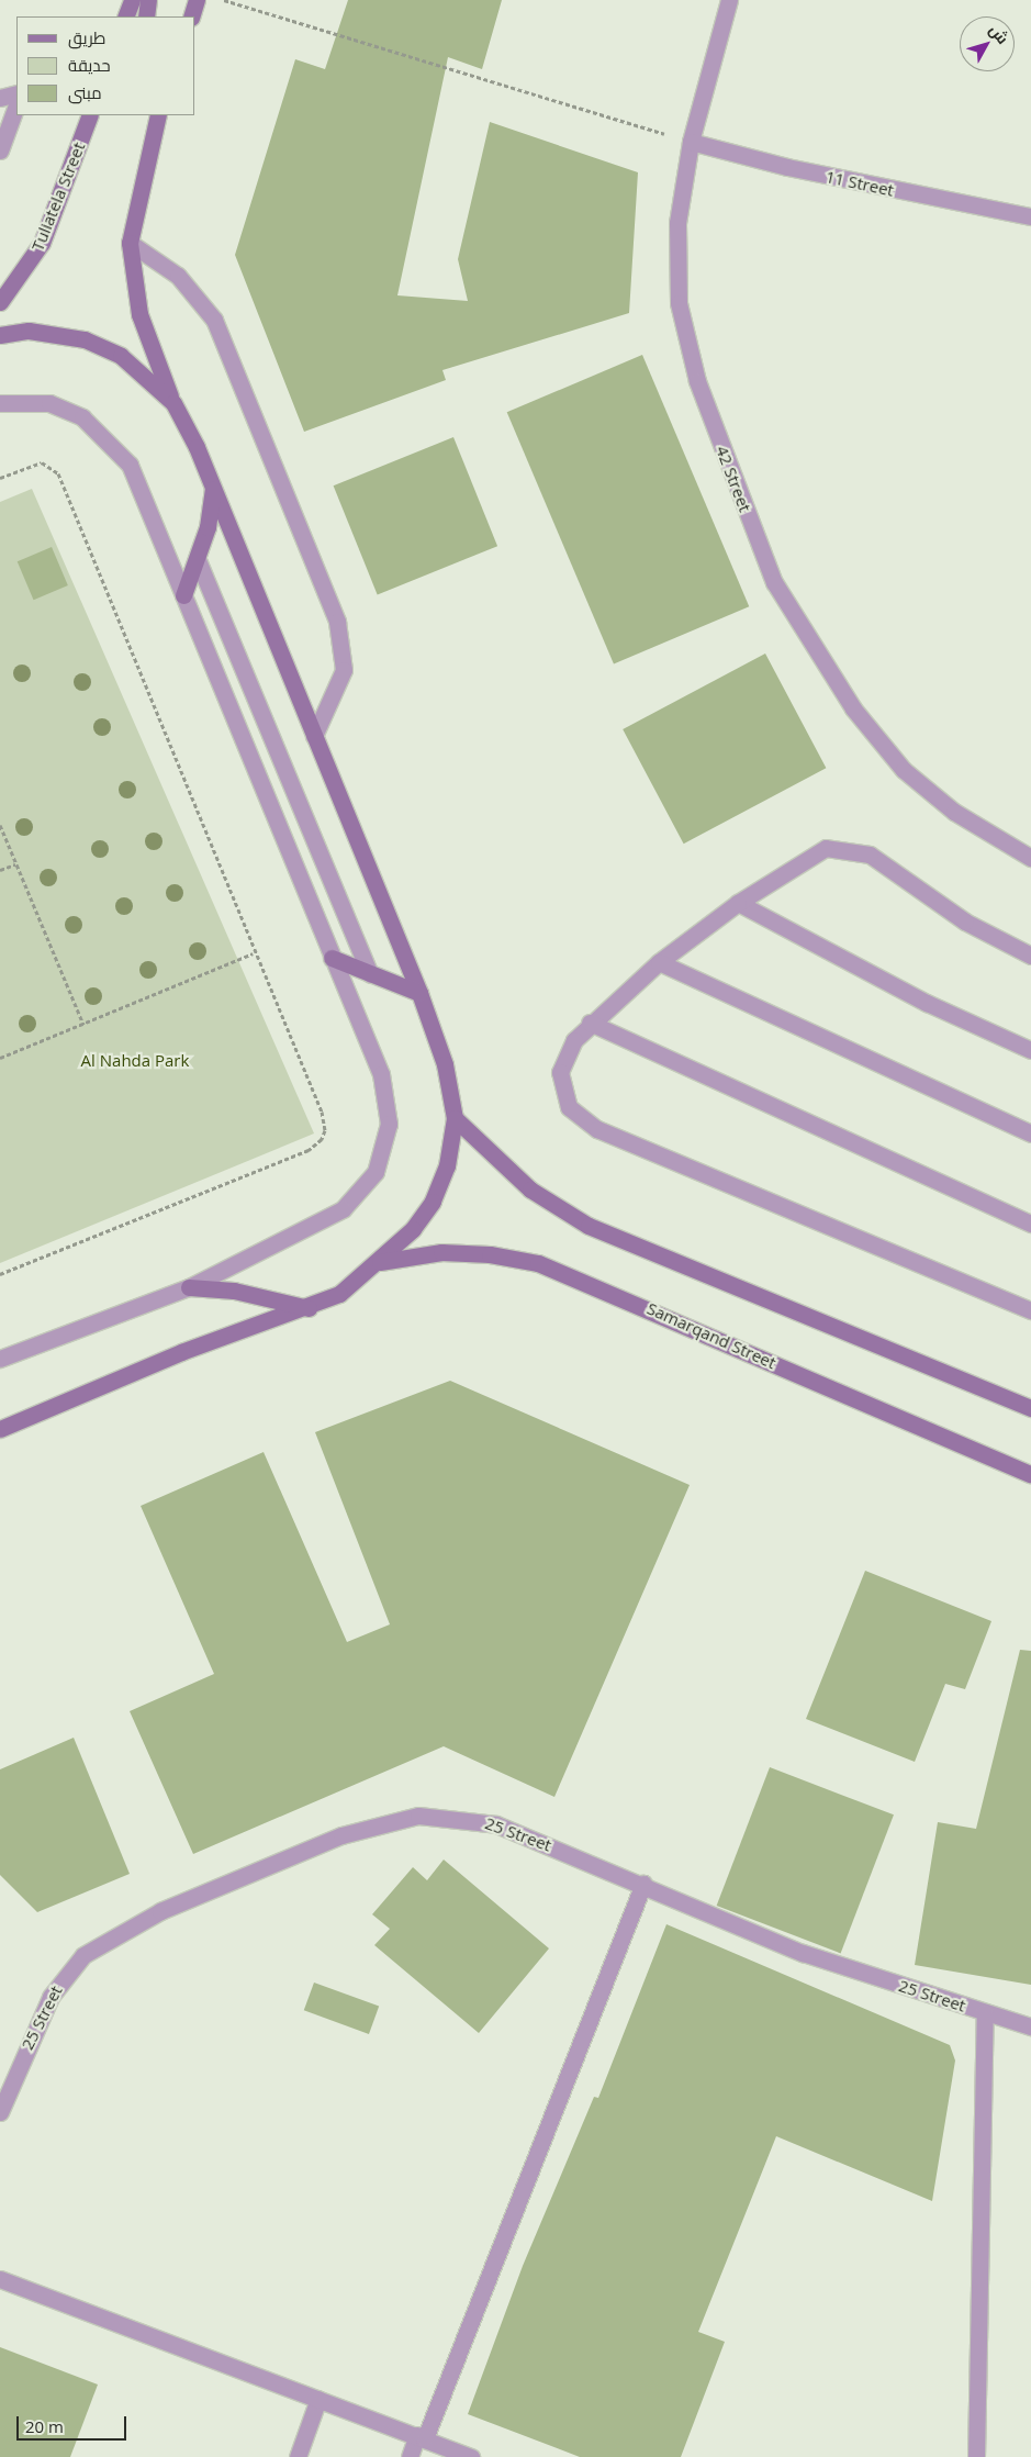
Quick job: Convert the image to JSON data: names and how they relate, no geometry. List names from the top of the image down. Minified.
{"streets":{"street":["11 Street","Tuliatela Street","42 Street","Samarqand Street","25 Street"]},"crossings":[["11 Street","42 Street"]],"parks":["Al Nahda Park"],"legend":["طريق","حديقة","مبنى"],"scale_bar":"20 m","north":"top right"}
